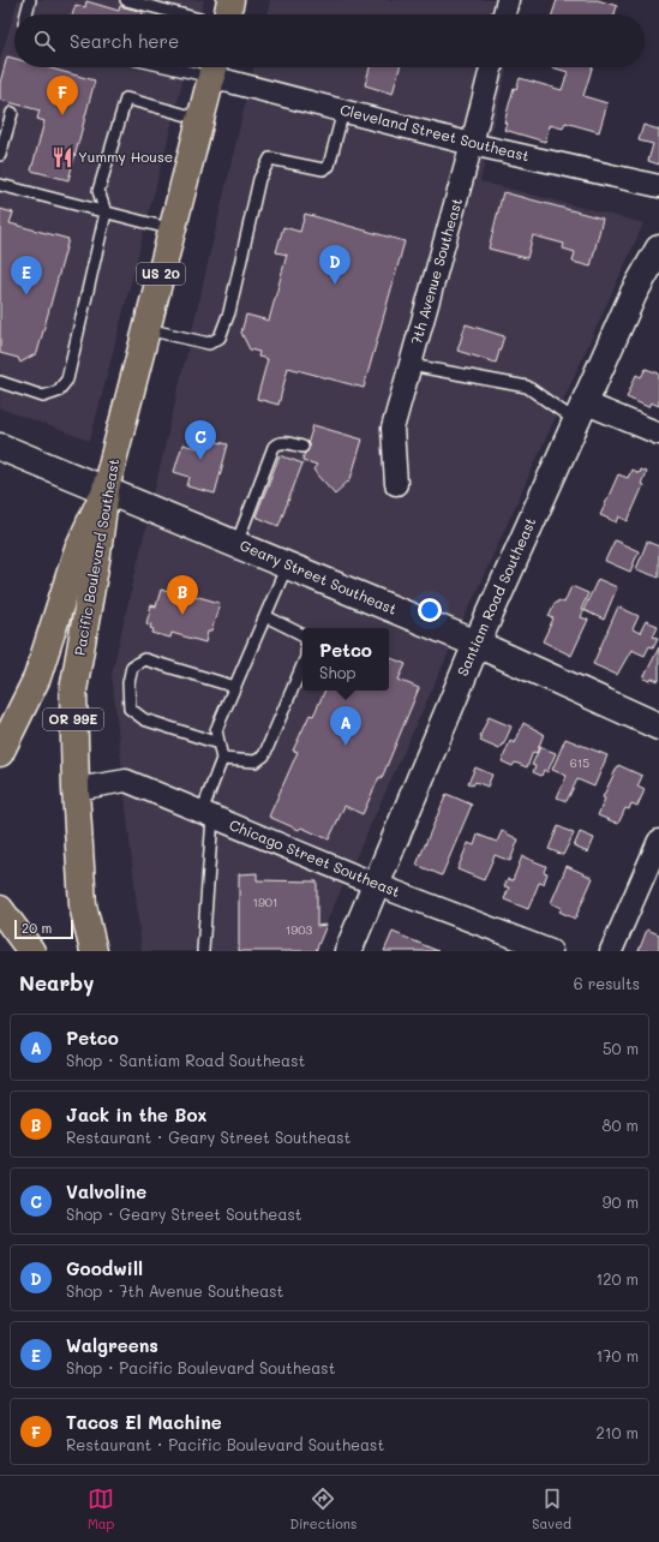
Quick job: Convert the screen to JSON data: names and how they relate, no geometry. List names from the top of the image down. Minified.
{"streets":{"main road":["US 20","Pacific Boulevard Southeast","Geary Street Southeast","Santiam Road Southeast","OR 99E"],"street":["Cleveland Street Southeast","7th Avenue Southeast","Chicago Street Southeast"]},"crossings":[["Cleveland Street Southeast","7th Avenue Southeast"],["Cleveland Street Southeast","Pacific Boulevard Southeast"],["US 20","Pacific Boulevard Southeast"],["US 20","Geary Street Southeast"],["Pacific Boulevard Southeast","Geary Street Southeast"],["Pacific Boulevard Southeast","Chicago Street Southeast"],["Geary Street Southeast","Santiam Road Southeast"],["Santiam Road Southeast","Chicago Street Southeast"]],"places":{"restaurant":["Yummy House"]},"house_numbers":["615","1901","1903"],"scale_bar":"20 m","page":{"search":"Search here","pins":["F","D","E","C","B","A"],"popup":["Petco","Shop"],"scale":"20 m","heading":["Nearby","6 results"],"list":[{"mark":"A","name":"Petco","note":"Shop · Santiam Road Southeast","value":"50 m"},{"mark":"B","name":"Jack in the Box","note":"Restaurant · Geary Street Southeast","value":"80 m"},{"mark":"C","name":"Valvoline","note":"Shop · Geary Street Southeast","value":"90 m"},{"mark":"D","name":"Goodwill","note":"Shop · 7th Avenue Southeast","value":"120 m"},{"mark":"E","name":"Walgreens","note":"Shop · Pacific Boulevard Southeast","value":"170 m"},{"mark":"F","name":"Tacos El Machine","note":"Restaurant · Pacific Boulevard Southeast","value":"210 m"}],"nav":["Map","Directions","Saved"]}}
